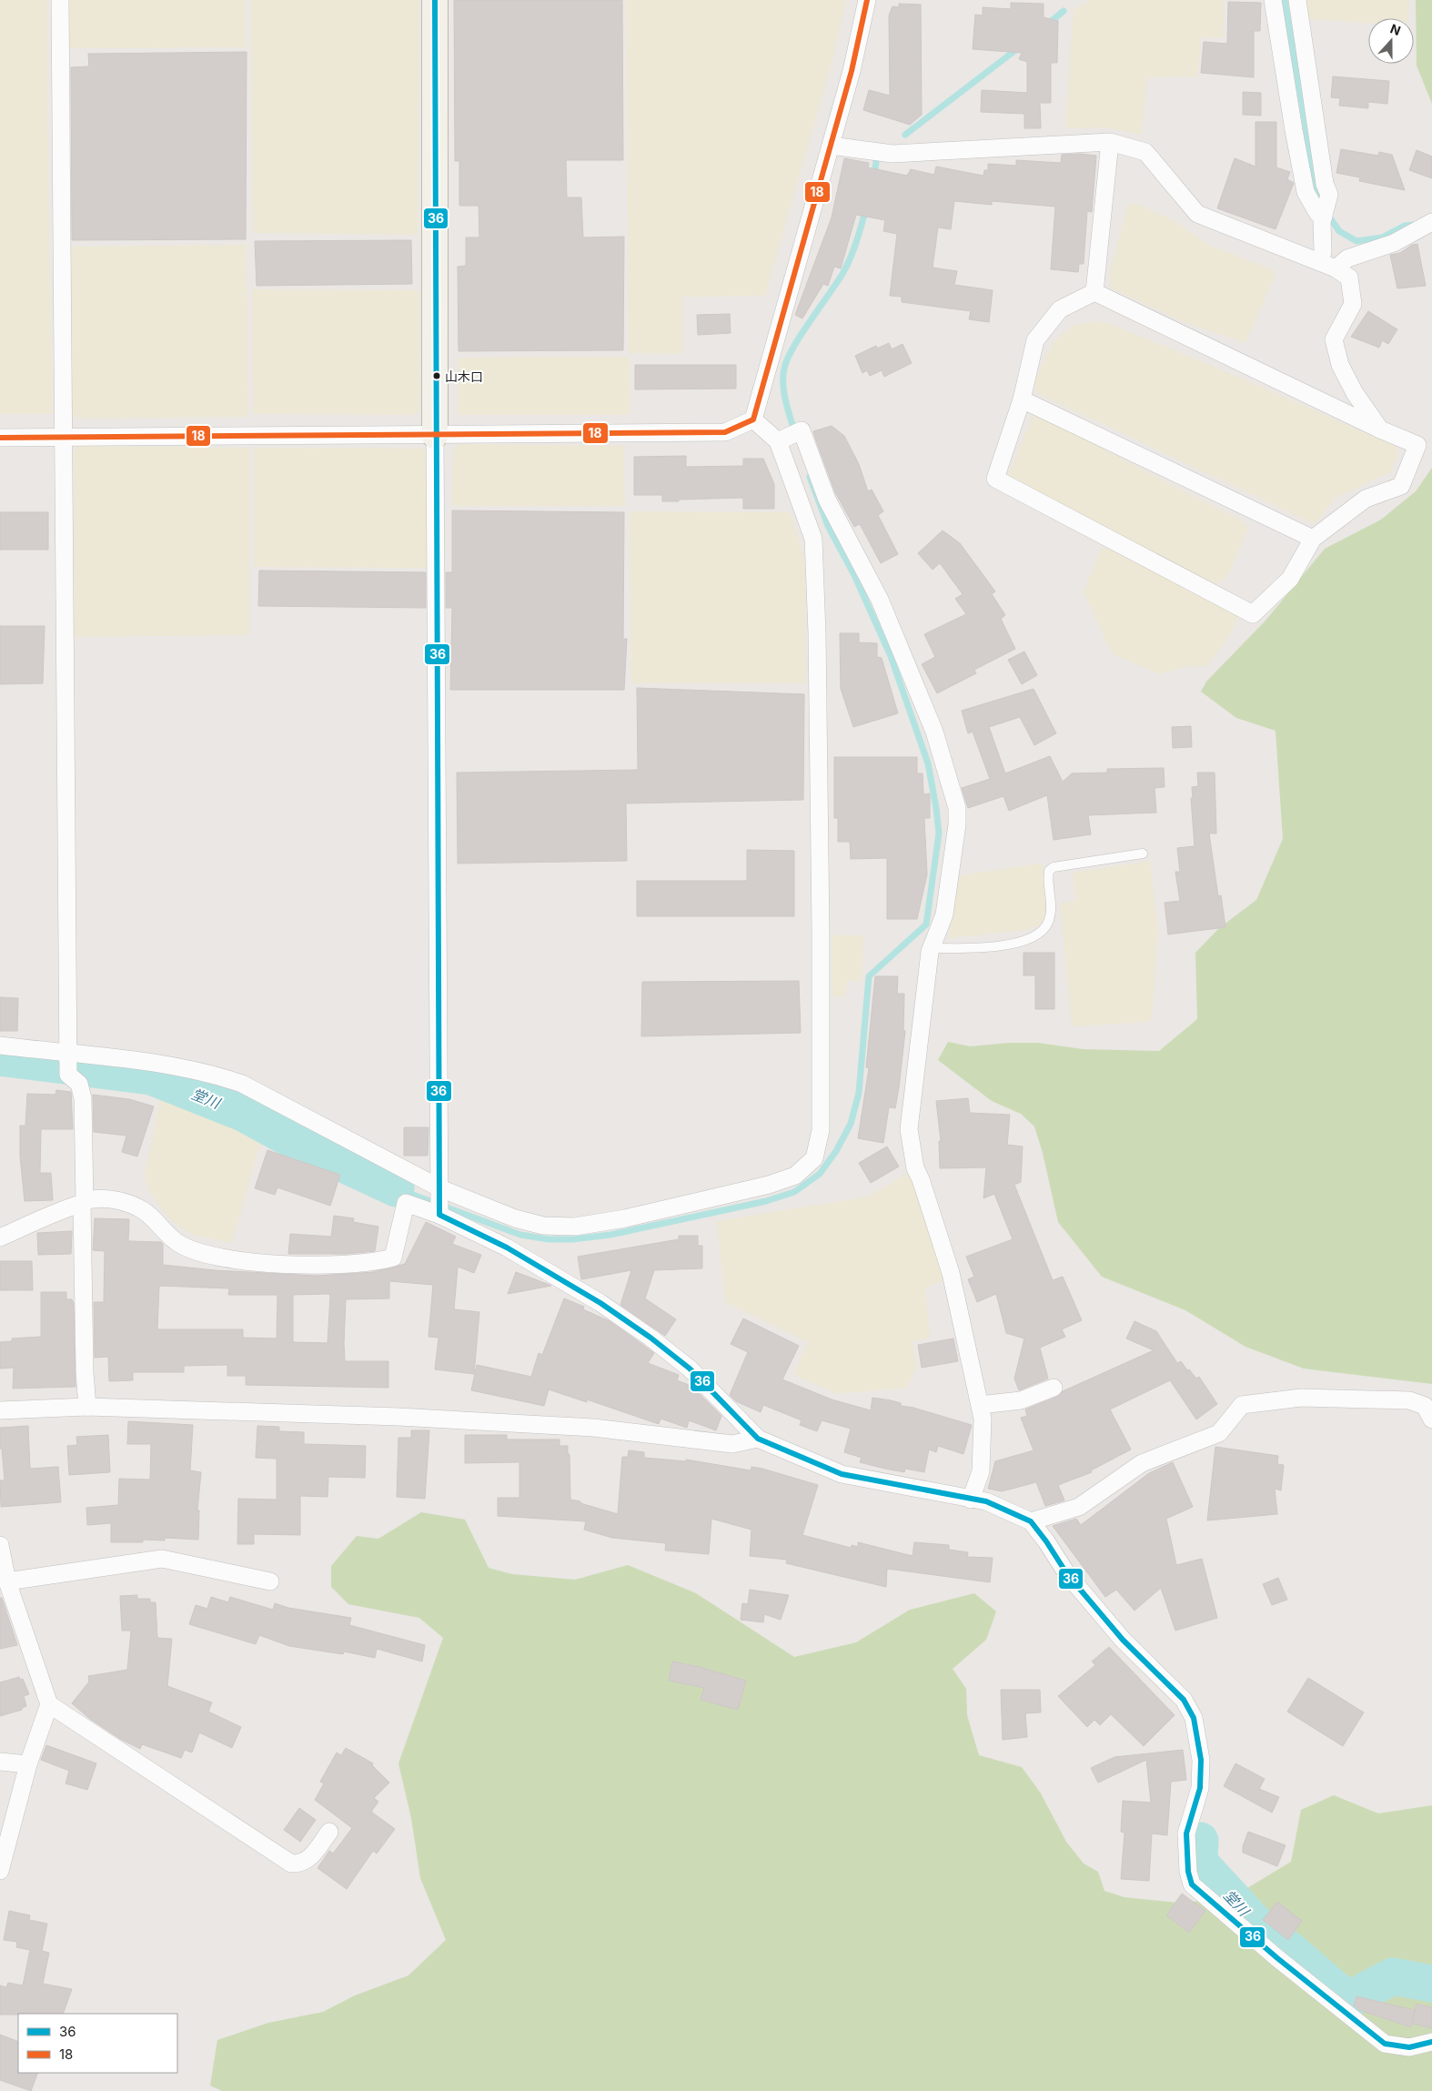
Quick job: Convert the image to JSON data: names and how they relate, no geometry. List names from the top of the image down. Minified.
{"water":["堂川"],"places":["山木口"],"lines":["transit line 36","transit line 18"],"legend":["36","18"],"north":"top"}
